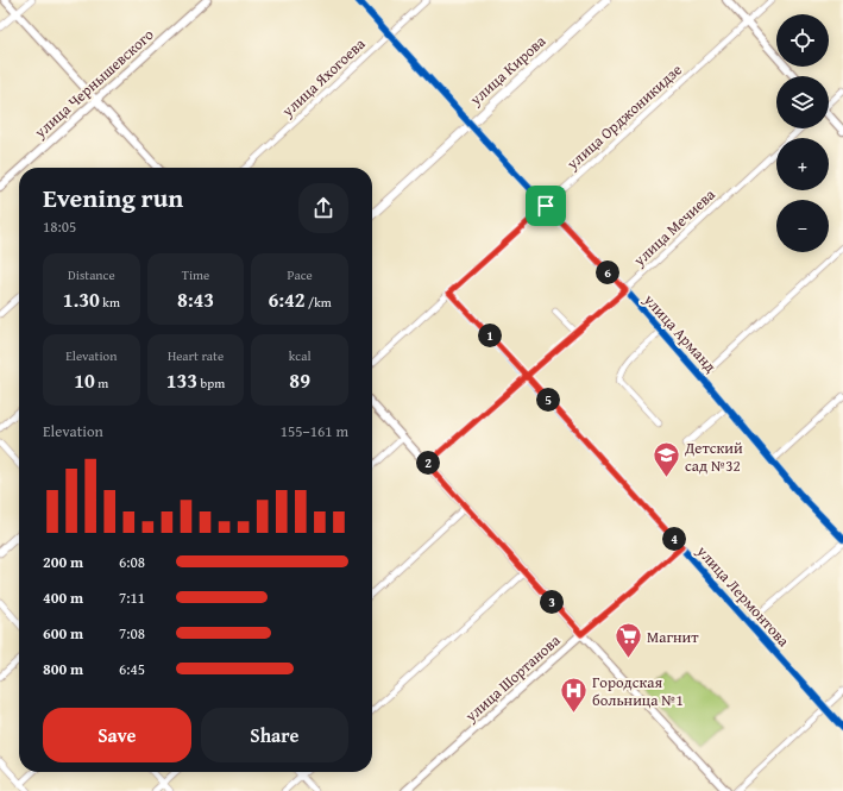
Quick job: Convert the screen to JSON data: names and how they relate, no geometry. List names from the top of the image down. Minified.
{"streets":{"main road":["улица Кирова"],"street":["улица Яхогоева","улица Чернышевского","улица Орджоникидзе","улица Мечиева","улица Арманд","улица Лермонтова","улица Шортанова"]},"crossings":[["улица Кирова","улица Арманд"],["улица Яхогоева","улица Арманд"],["улица Орджоникидзе","улица Арманд"],["улица Орджоникидзе","улица Лермонтова"],["улица Мечиева","улица Арманд"],["улица Мечиева","улица Лермонтова"],["улица Лермонтова","улица Шортанова"]],"places":{"school or university":["Детский сад №32"],"supermarket":["Магнит"],"hospital":["Городская больница №1"]},"page":{"map_buttons":["+","−"],"heading":["Evening run","18:05"],"stats":[["Distance","1.30 km"],["Time","8:43"],["Pace","6:42 /km"],["Elevation","10 m"],["Heart rate","133 bpm"],["kcal","89"]],"pins":["6","1","5","2","4","3"],"chart":["Elevation","155–161 m"],"list":[{"name":"200 m","note":"6:08"},{"name":"400 m","note":"7:11"},{"name":"600 m","note":"7:08"},{"name":"800 m","note":"6:45"}],"buttons":["Save","Share"]}}
